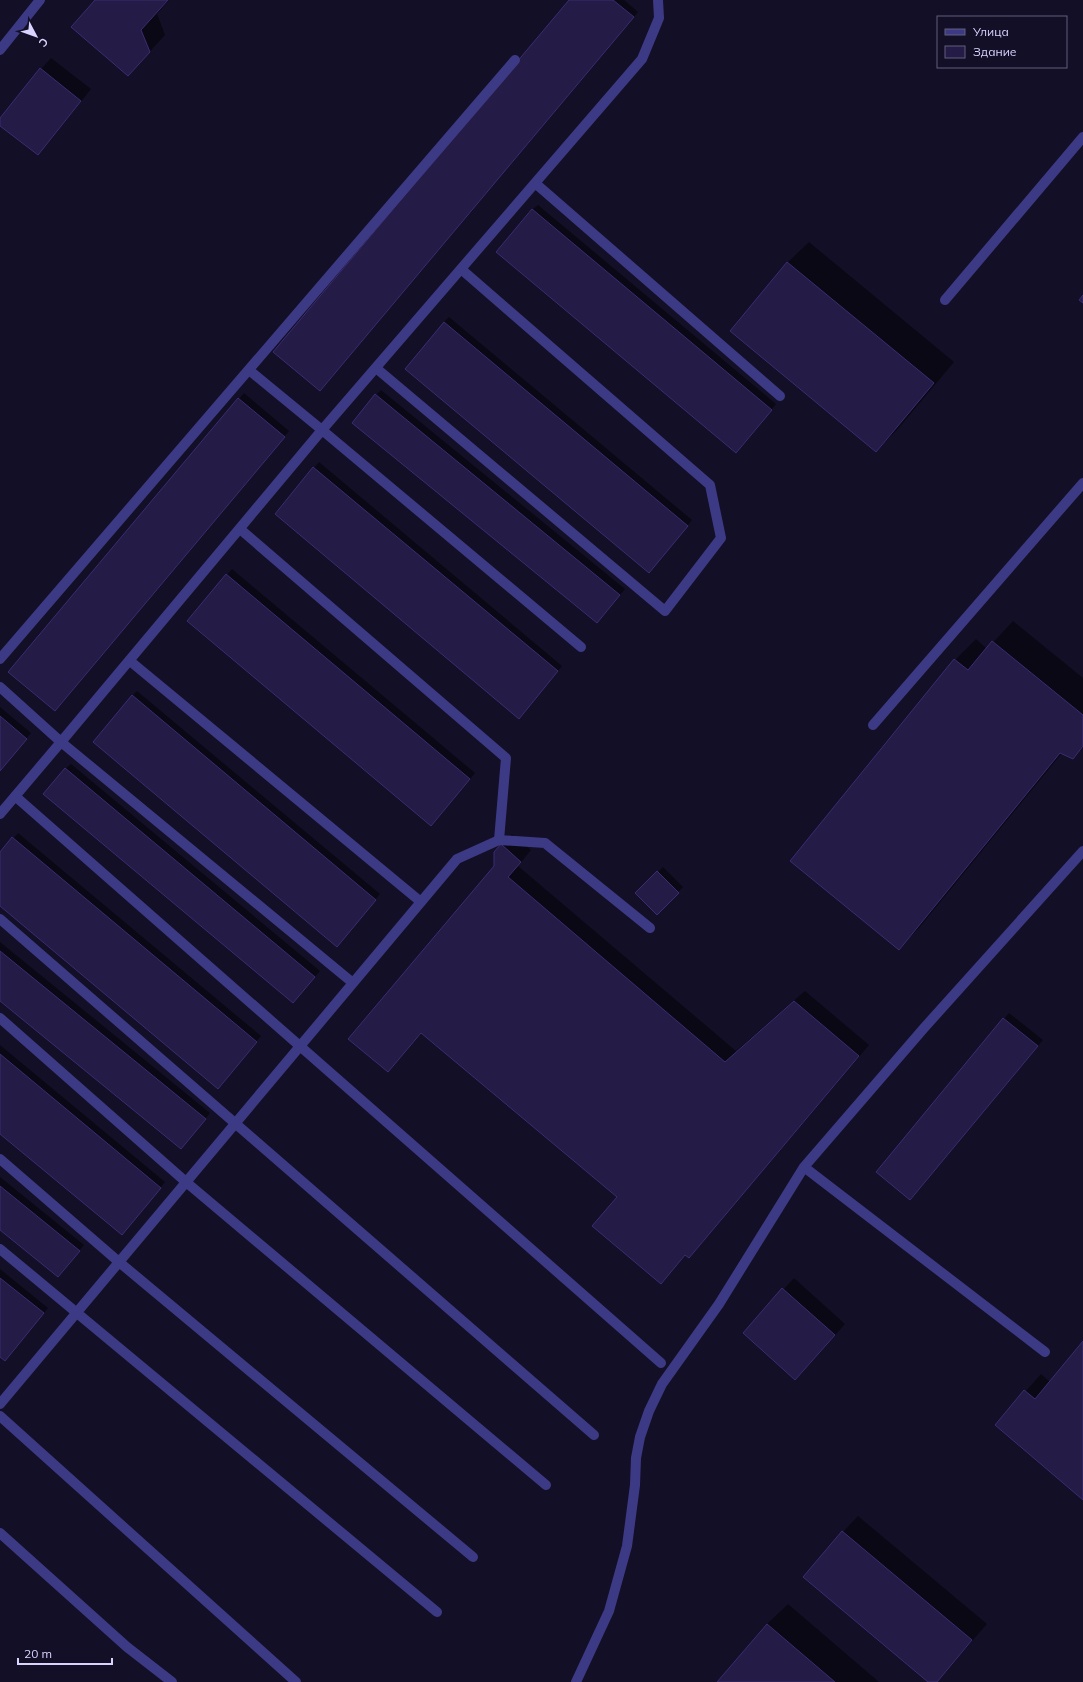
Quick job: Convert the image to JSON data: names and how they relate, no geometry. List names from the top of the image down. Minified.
{"legend":["Улица","Здание"],"scale_bar":"20 m","north":"bottom right"}
